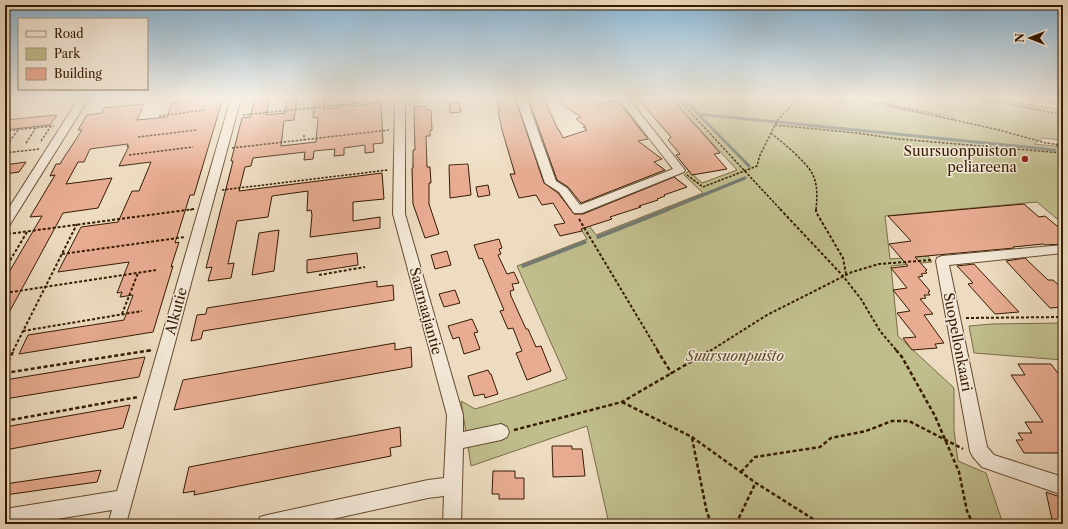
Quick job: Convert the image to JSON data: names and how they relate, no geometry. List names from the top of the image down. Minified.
{"streets":{"street":["Alkutie","Saarnaajantie","Suopellonkaari"]},"parks":["Suursuonpuisto"],"places":["Suursuonpuiston peliareena"],"legend":["Road","Park","Building"],"north":"left"}
